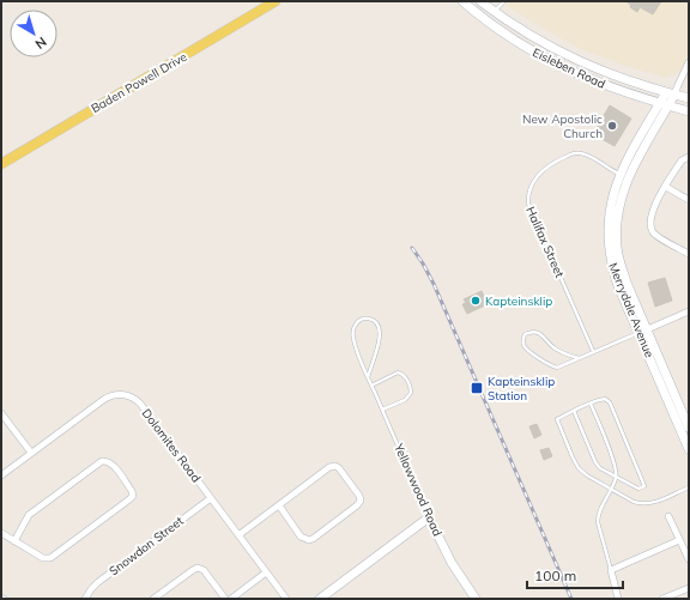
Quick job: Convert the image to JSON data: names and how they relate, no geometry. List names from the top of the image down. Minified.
{"streets":{"main road":["Baden Powell Drive"],"street":["Eisleben Road","Merrydale Avenue","Dolomites Road","Yellowwood Road","Snowdon Street"],"lane":["Halifax Street"]},"crossings":[["Eisleben Road","Merrydale Avenue"],["Halifax Street","Merrydale Avenue"],["Dolomites Road","Snowdon Street"]],"places":{"other":["New Apostolic Church","Kapteinsklip"],"transit":["Kapteinsklip Station"]},"scale_bar":"100 m","north":"bottom right"}
